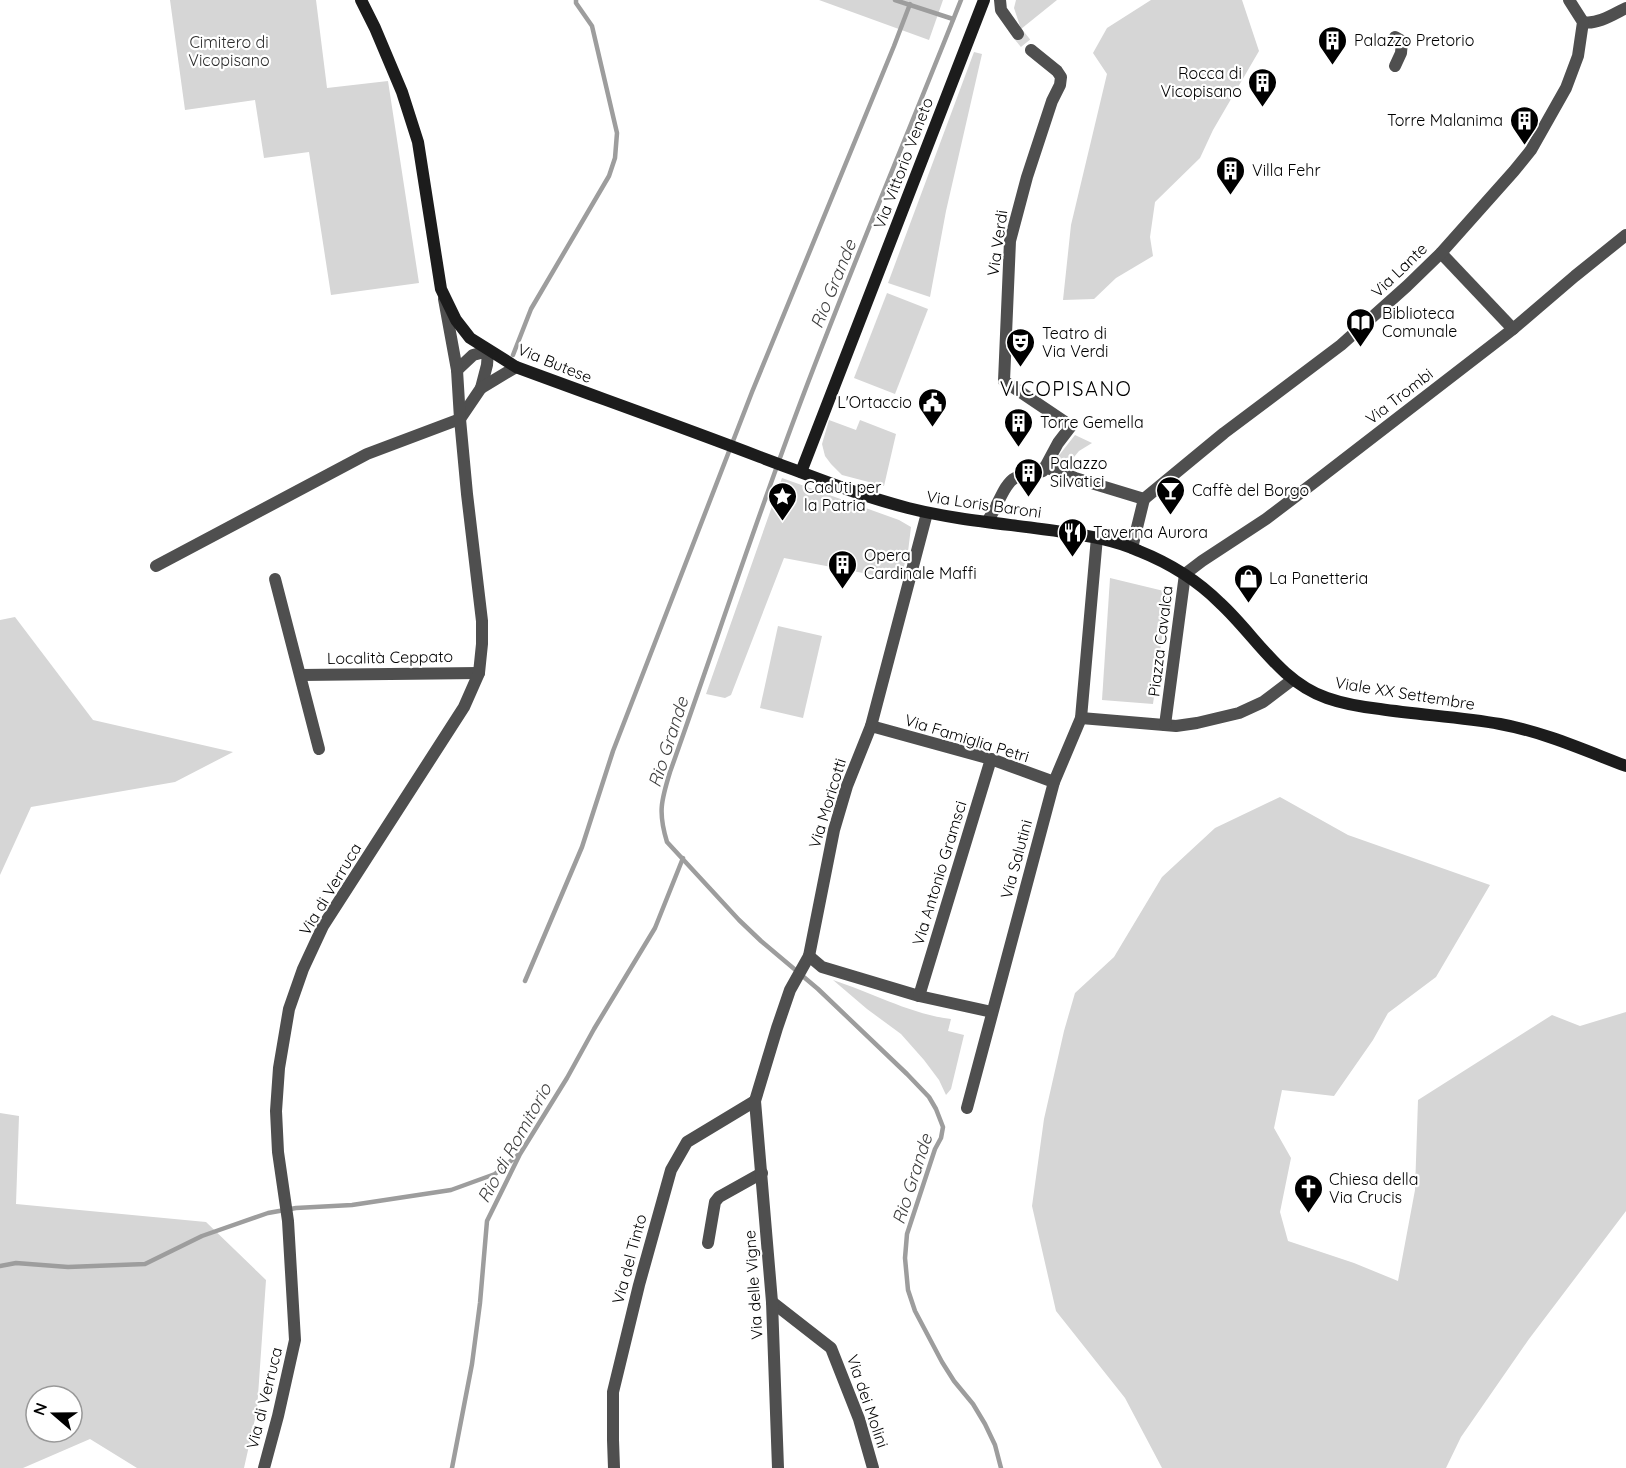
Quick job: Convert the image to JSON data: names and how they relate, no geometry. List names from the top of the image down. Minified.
{"streets":{"street":["Via Vittorio Veneto","Via Verdi","Via Lante","Via Butese","Via Trombi","Via Loris Baroni","Piazza Cavalca","Località Ceppato","Viale XX Settembre","Via Famiglia Petri","Via Moricotti","Via Salutini","Via Antonio Gramsci","Via di Verruca","Via del Tinto","Via delle Vigne","Via dei Molini"]},"crossings":[["Via Vittorio Veneto","Via Butese"],["Via Vittorio Veneto","Via Loris Baroni"],["Via Butese","Via Loris Baroni"],["Via Butese","Via di Verruca"],["Via Trombi","Piazza Cavalca"],["Via Trombi","Viale XX Settembre"],["Via Loris Baroni","Piazza Cavalca"],["Via Loris Baroni","Via Moricotti"],["Piazza Cavalca","Viale XX Settembre"],["Località Ceppato","Via di Verruca"],["Via Famiglia Petri","Via Moricotti"],["Via Famiglia Petri","Via Salutini"],["Via Famiglia Petri","Via Antonio Gramsci"],["Via Moricotti","Via del Tinto"],["Via Moricotti","Via delle Vigne"],["Via del Tinto","Via delle Vigne"],["Via delle Vigne","Via dei Molini"]],"districts":["VICOPISANO"],"water":["Rio Grande","Rio di Romitorio"],"parks":["Cimitero di Vicopisano"],"places":{"building":["Palazzo Pretorio","Rocca di Vicopisano","Torre Malanima","Villa Fehr","Torre Gemella","Palazzo Silvatici","Opera Cardinale Maffi"],"library":["Biblioteca Comunale"],"theatre":["Teatro di Via Verdi"],"public building":["L'Ortaccio"],"bar":["Caffè del Borgo"],"place":["Caduti per la Patria"],"restaurant":["Taverna Aurora"],"shop":["La Panetteria"],"church":["Chiesa della Via Crucis"]},"north":"left"}
